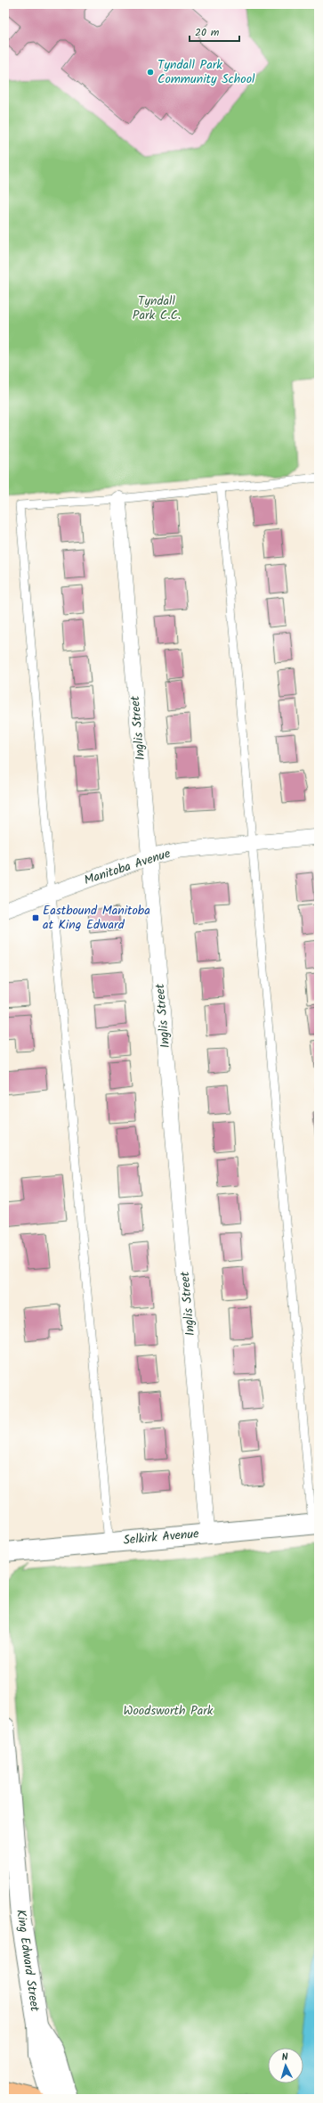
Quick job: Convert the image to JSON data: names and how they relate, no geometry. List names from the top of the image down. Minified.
{"streets":{"street":["Inglis Street","Manitoba Avenue","Selkirk Avenue","King Edward Street"]},"crossings":[["Inglis Street","Manitoba Avenue"],["Inglis Street","Selkirk Avenue"]],"parks":["Tyndall Park C.C.","Woodsworth Park"],"places":{"other":["Tyndall Park Community School"],"transit":["Eastbound Manitoba at King Edward"]},"scale_bar":"20 m","north":"top"}
